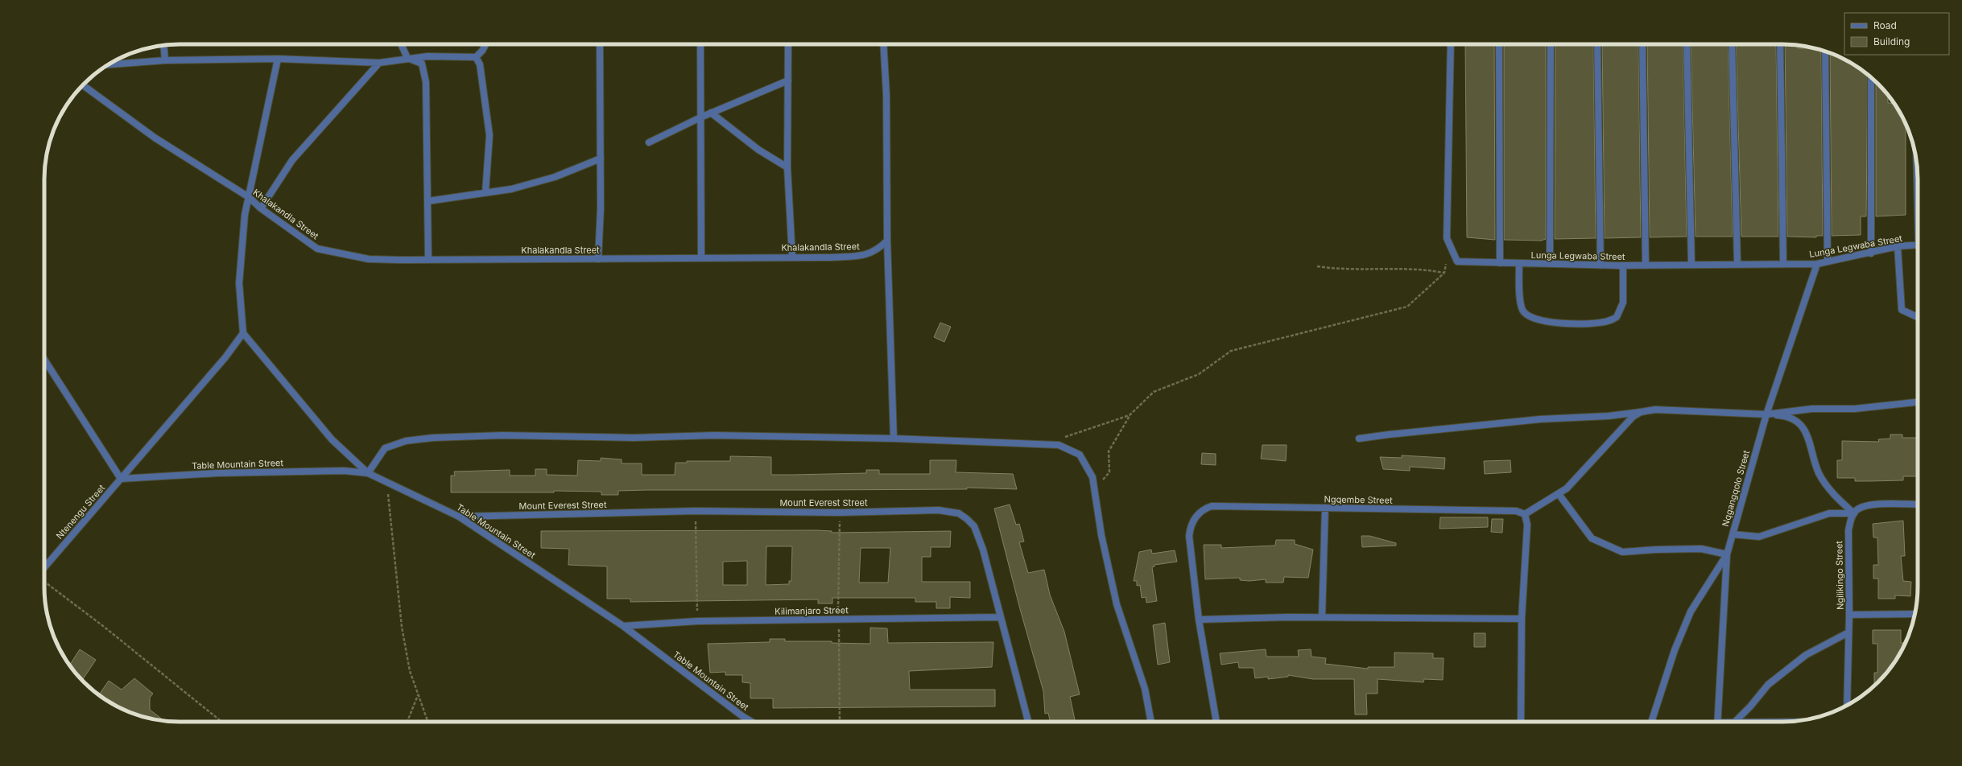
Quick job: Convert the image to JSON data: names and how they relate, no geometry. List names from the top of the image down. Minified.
{"streets":{"street":["Khalakandla Street","Lunga Legwaba Street","Table Mountain Street","Nqgangqolo Street","Ngqembe Street","Mount Everest Street","Ntenengu Street","Ngilikingo Street","Kilimanjaro Street"]},"crossings":[["Lunga Legwaba Street","Nqgangqolo Street"],["Table Mountain Street","Mount Everest Street"],["Table Mountain Street","Ntenengu Street"],["Table Mountain Street","Kilimanjaro Street"],["Mount Everest Street","Kilimanjaro Street"]],"legend":["Road","Building"]}
